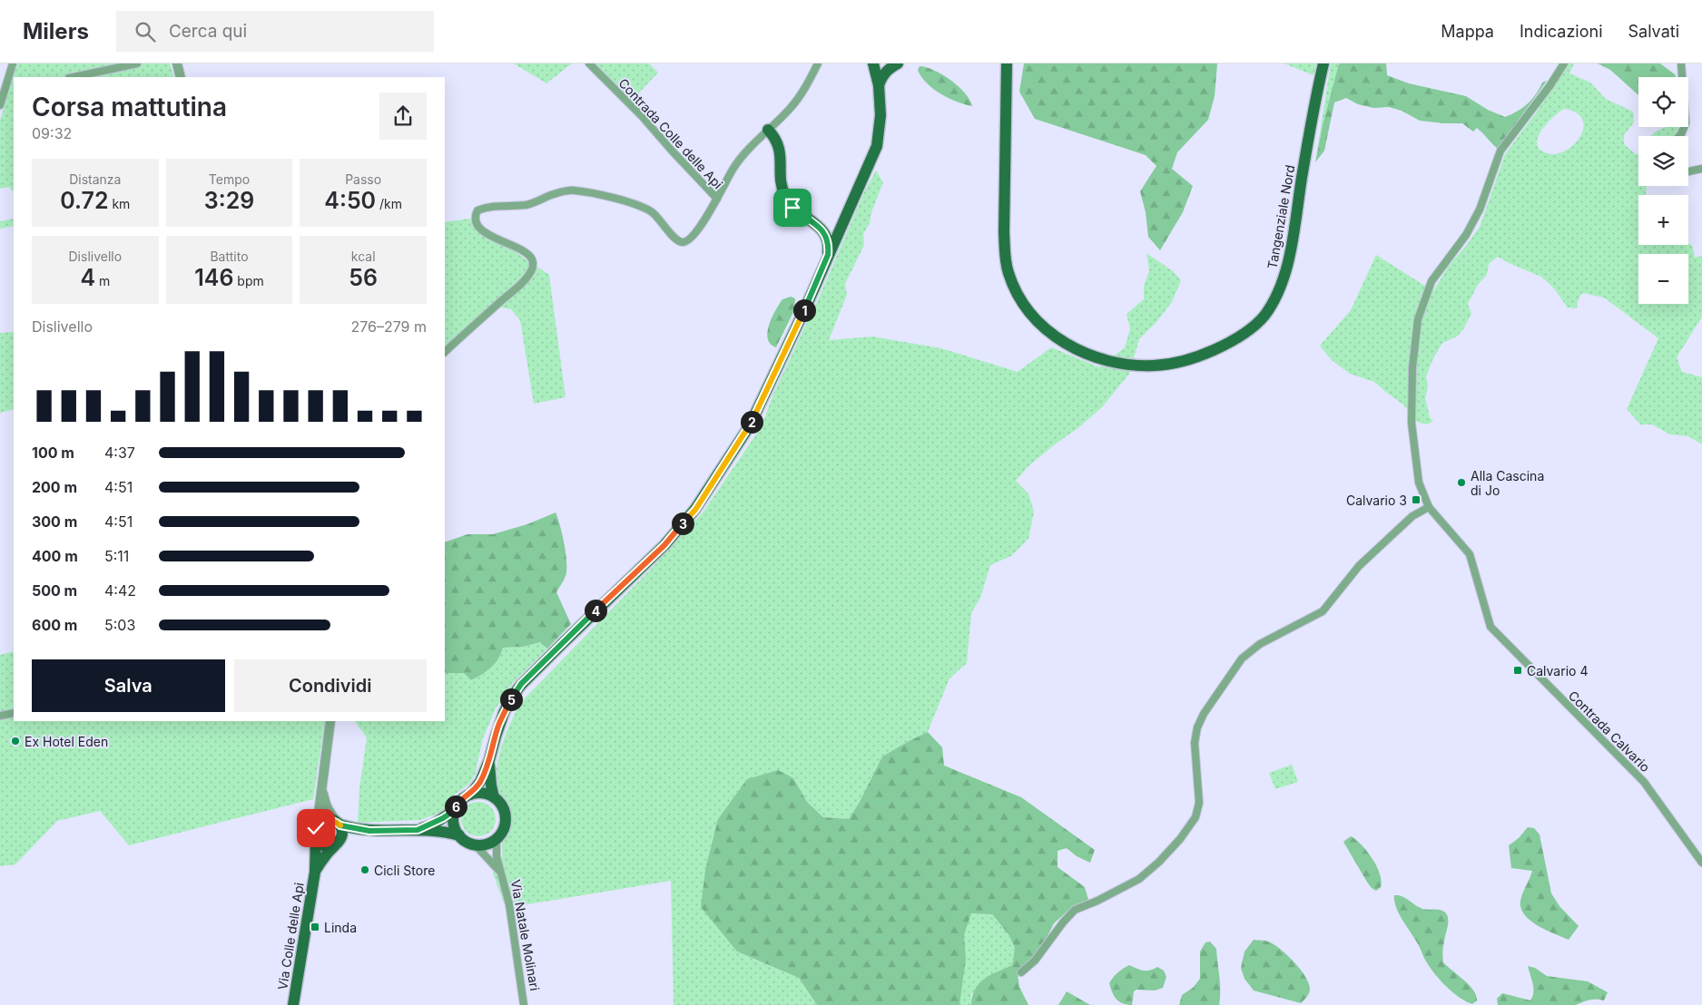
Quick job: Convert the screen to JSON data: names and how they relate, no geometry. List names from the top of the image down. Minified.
{"streets":{"main road":["Tangenziale Nord","Via Colle delle Api"],"street":["Contrada Colle delle Api","Contrada Calvario","Via Natale Molinari"]},"places":{"other":["Alla Cascina di Jo","Ex Hotel Eden","Cicli Store"],"transit":["Calvario 3","Calvario 4","Linda"]},"page":{"header":"Milers","search":"Cerca qui","nav":["Mappa","Indicazioni","Salvati"],"map_buttons":["+","−"],"heading":["Corsa mattutina","09:32"],"stats":[["Distanza","0.72 km"],["Tempo","3:29"],["Passo","4:50 /km"],["Dislivello","4 m"],["Battito","146 bpm"],["kcal","56"]],"pins":["1","2","3","4","5","6"],"chart":["Dislivello","276–279 m"],"list":[{"name":"100 m","note":"4:37"},{"name":"200 m","note":"4:51"},{"name":"300 m","note":"4:51"},{"name":"400 m","note":"5:11"},{"name":"500 m","note":"4:42"},{"name":"600 m","note":"5:03"}],"buttons":["Salva","Condividi"]}}
